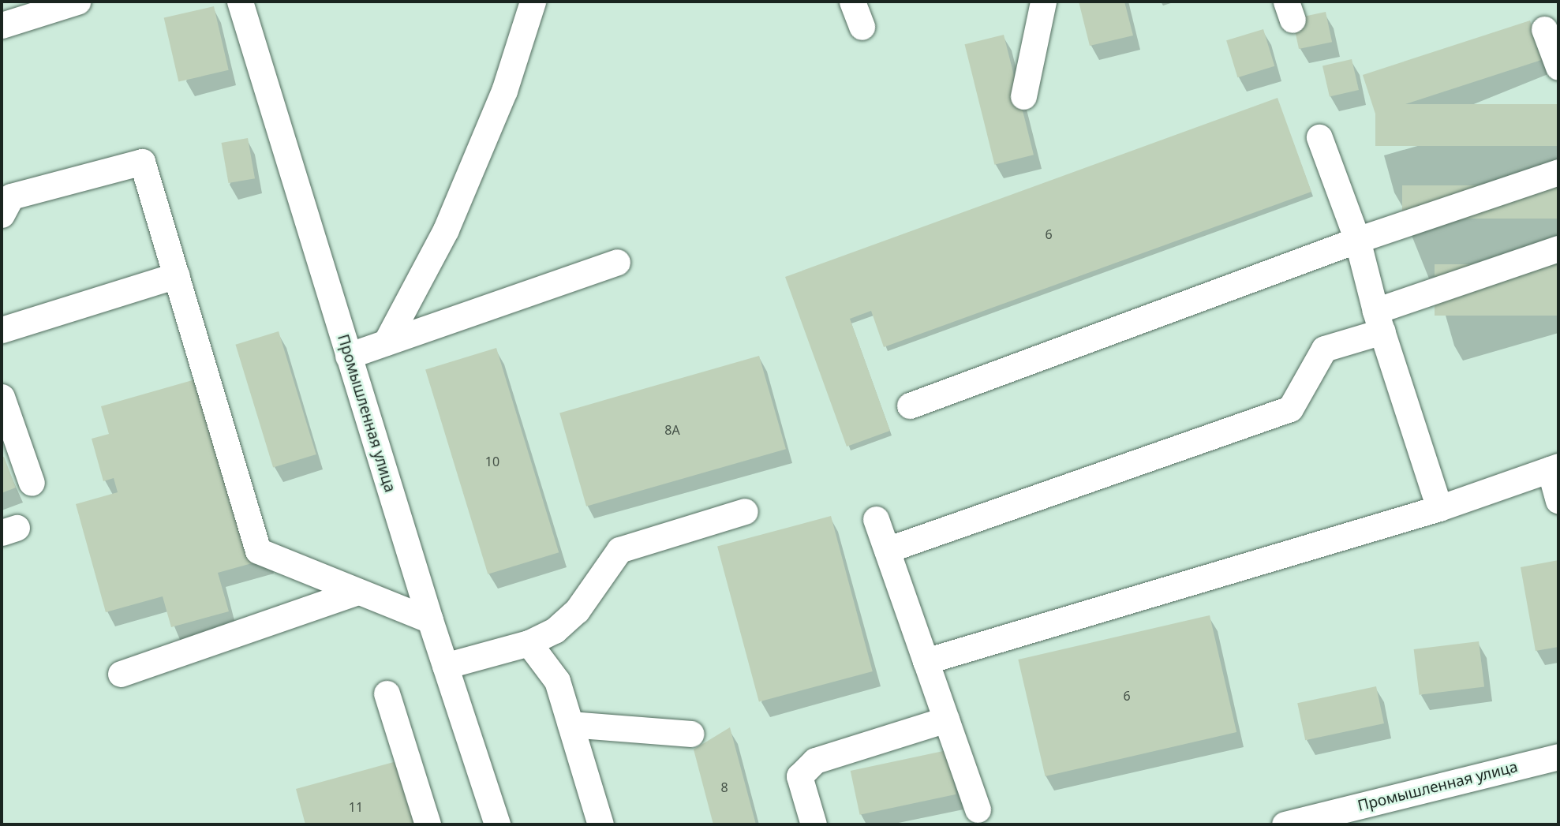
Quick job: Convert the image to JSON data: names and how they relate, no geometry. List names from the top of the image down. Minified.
{"streets":{"street":["Промышленная улица"]},"house_numbers":["6","8А","10","6","8","11"]}
